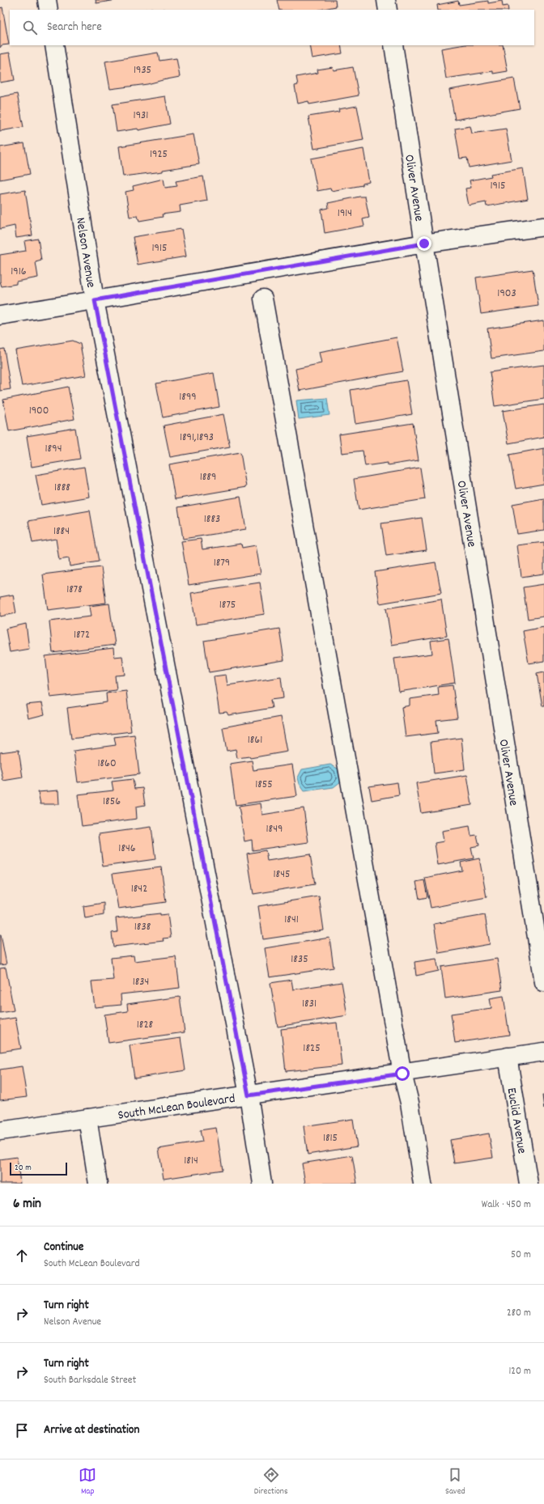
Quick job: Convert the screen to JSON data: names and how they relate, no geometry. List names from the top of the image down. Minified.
{"streets":{"street":["Oliver Avenue","Nelson Avenue","South McLean Boulevard","Euclid Avenue"]},"crossings":[["Nelson Avenue","South McLean Boulevard"],["South McLean Boulevard","Euclid Avenue"]],"house_numbers":["1935","1931","1925","1915","1914","1915","1916","1903","1899","1900","1891,1893","1894","1889","1888","1883","1884","1879","1878","1875","1872","1861","1860","1855","1856","1849","1846","1845","1842","1841","1838","1835","1834","1831","1828","1825","1815","1814"],"scale_bar":"20 m","page":{"search":"Search here","scale":"20 m","heading":["6 min","Walk · 450 m"],"list":[["Continue","South McLean Boulevard","50 m"],["Turn right","Nelson Avenue","280 m"],["Turn right","South Barksdale Street","120 m"],"Arrive at destination"],"nav":["Map","Directions","Saved"]}}
